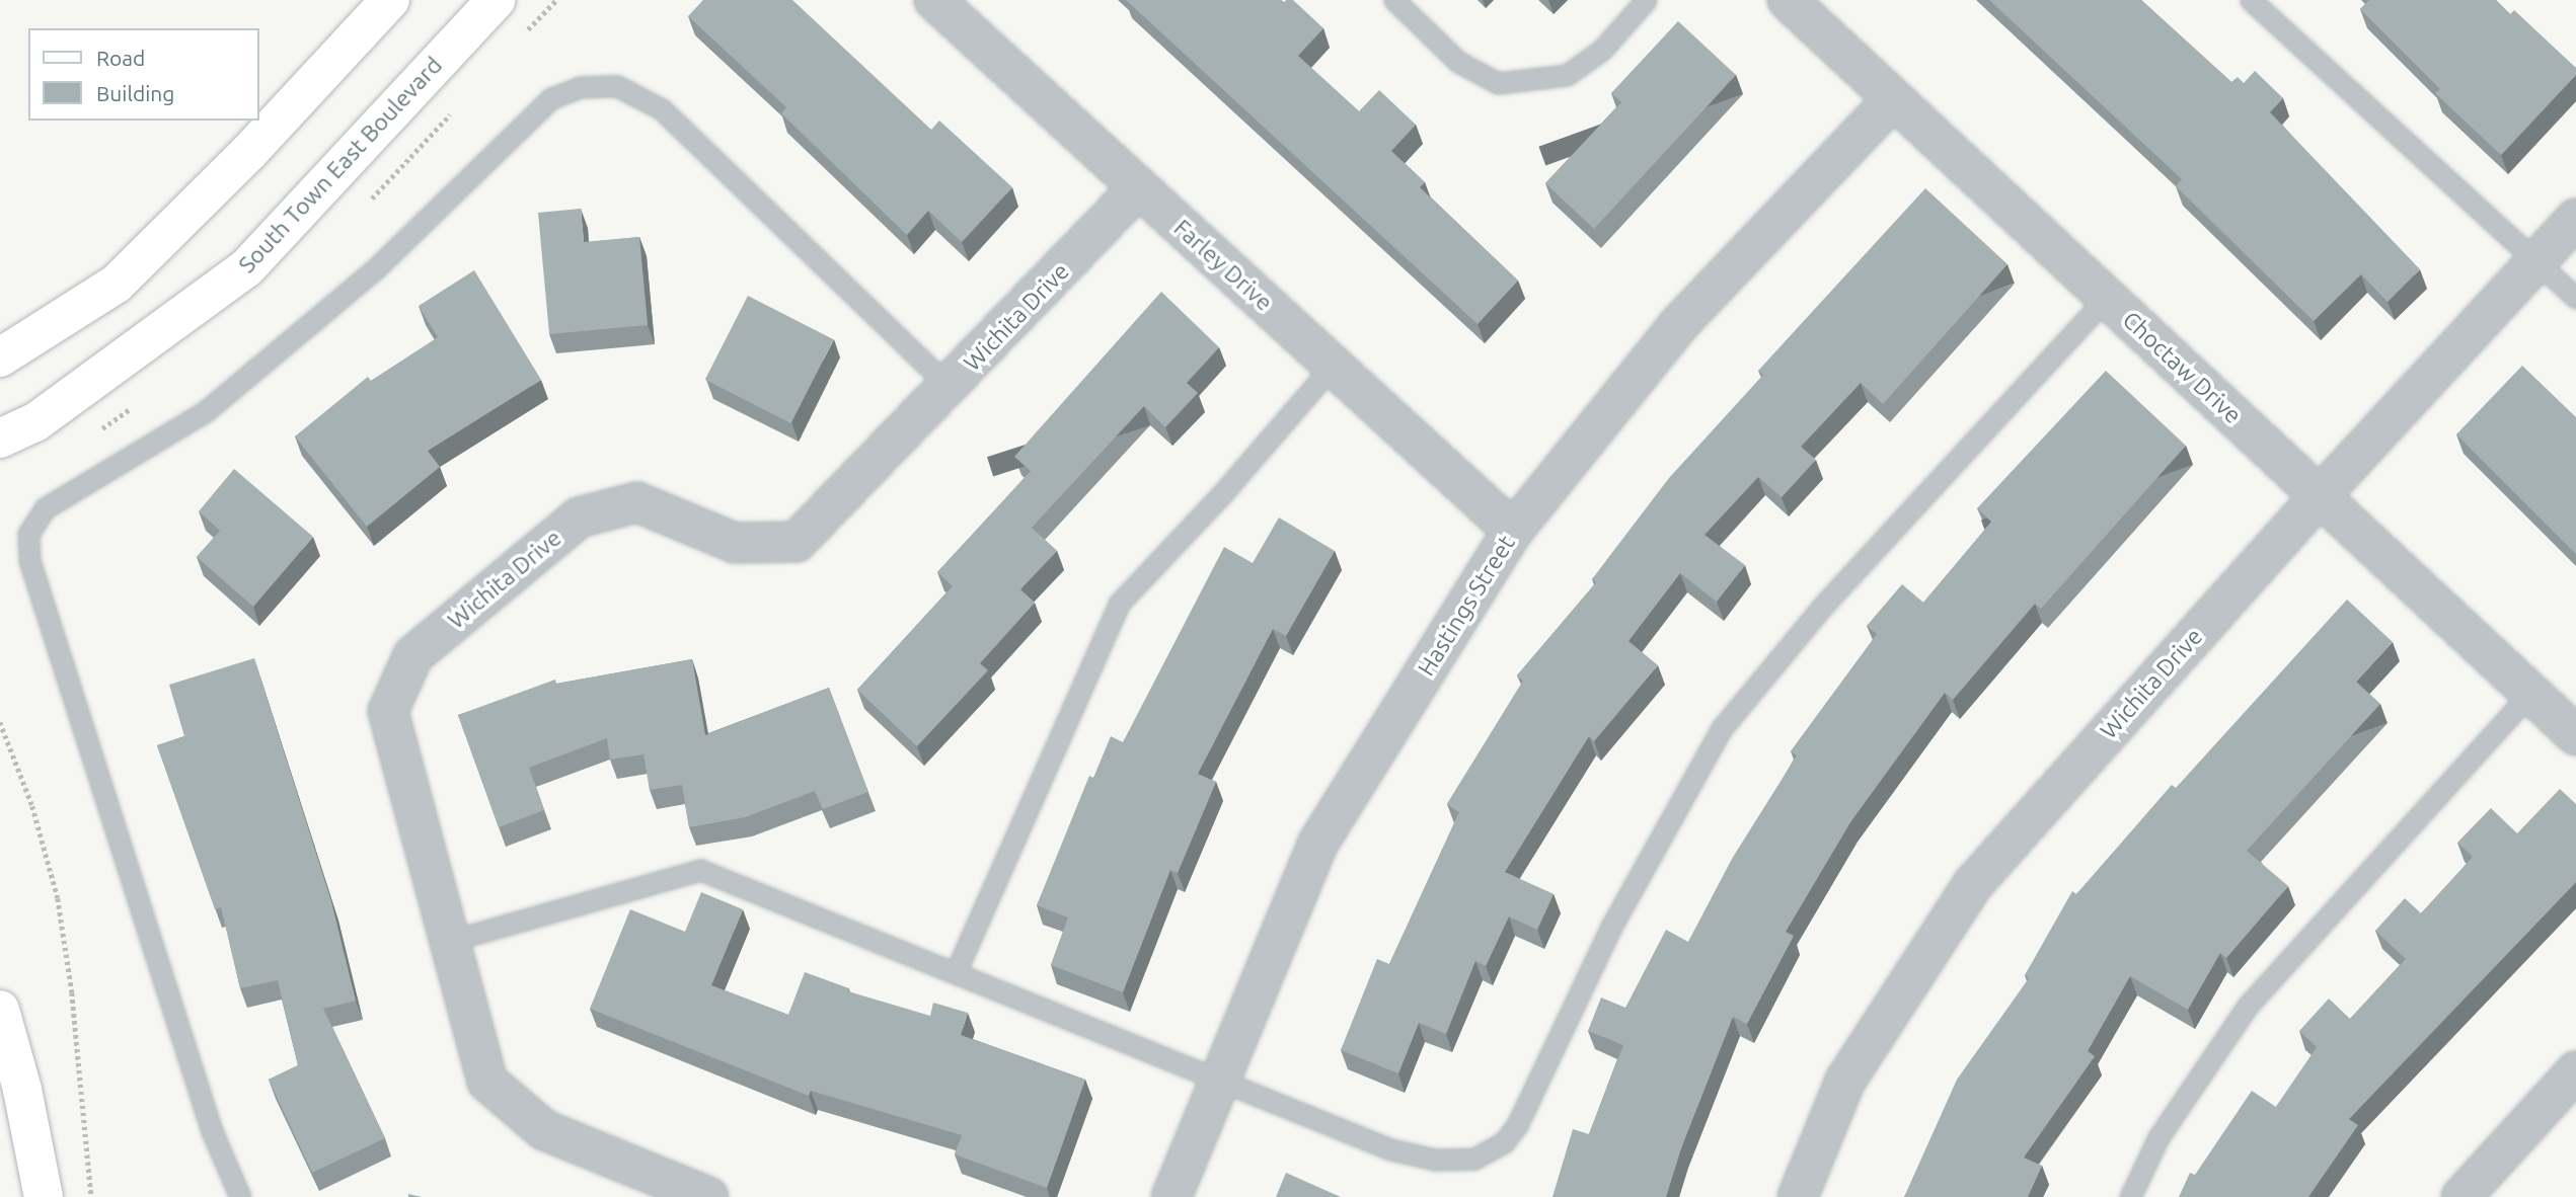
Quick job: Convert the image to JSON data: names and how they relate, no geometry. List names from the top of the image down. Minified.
{"streets":{"main road":["South Town East Boulevard"],"street":["Farley Drive","Wichita Drive","Choctaw Drive","Hastings Street"]},"crossings":[["Farley Drive","Wichita Drive"],["Farley Drive","Hastings Street"],["Wichita Drive","Choctaw Drive"],["Choctaw Drive","Hastings Street"]],"legend":["Road","Building"]}
